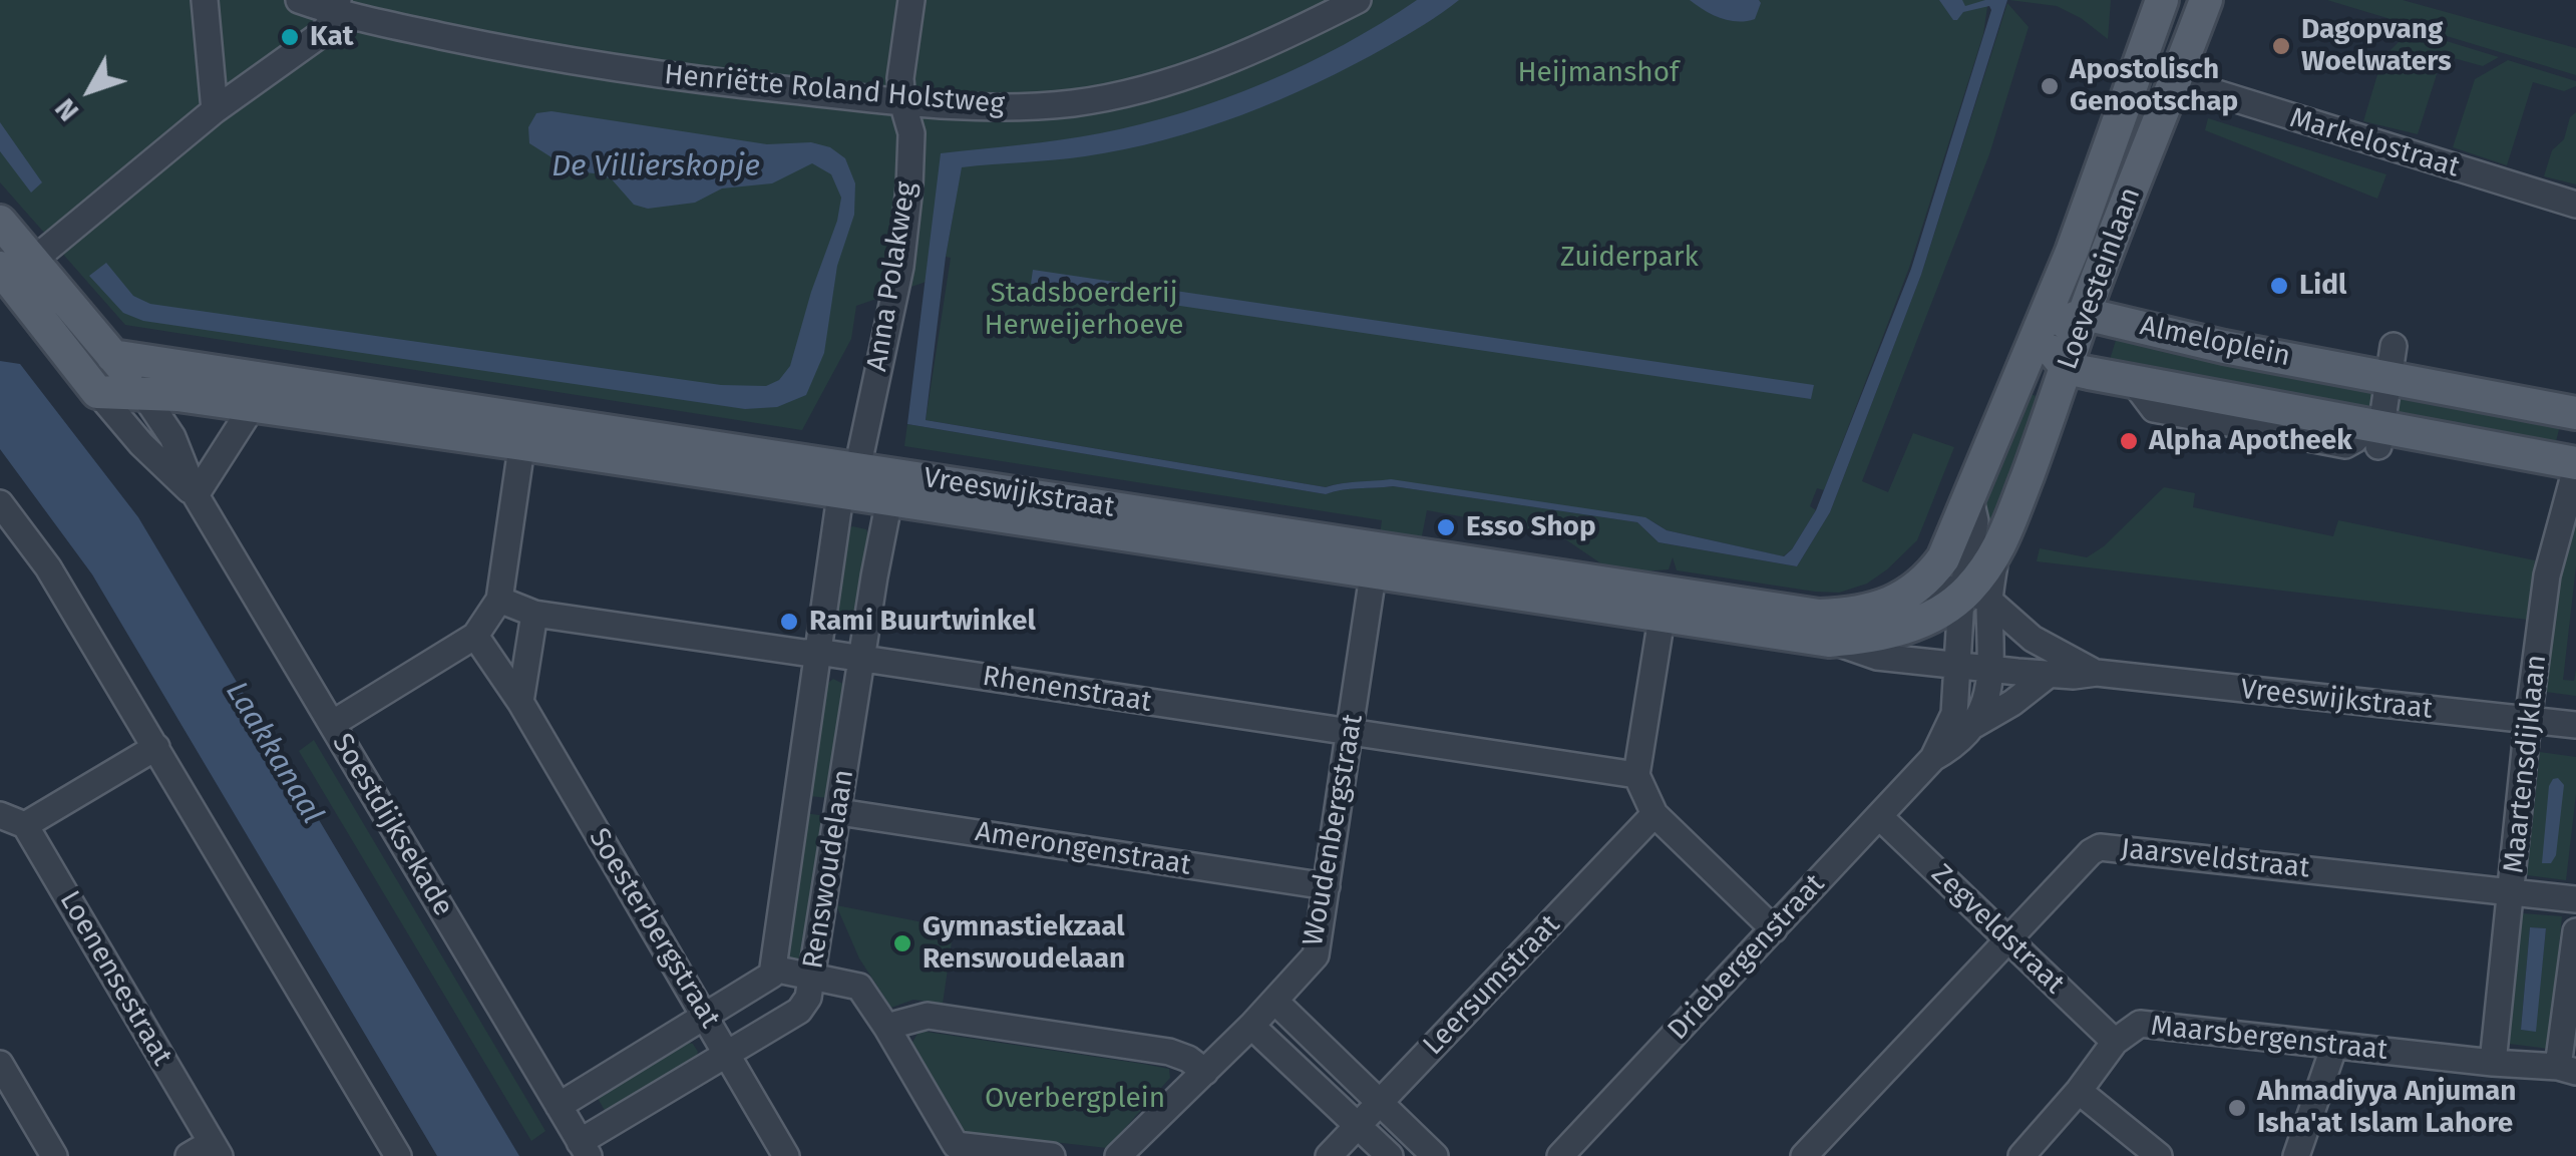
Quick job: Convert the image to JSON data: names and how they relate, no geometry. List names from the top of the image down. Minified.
{"streets":{"main road":["Loevesteinlaan","Almeloplein","Vreeswijkstraat","Soestdijksekade"],"street":["Henriëtte Roland Holstweg","Markelostraat","Anna Polakweg","Rhenenstraat","Maartensdijklaan","Woudenbergstraat","Amerongenstraat","Jaarsveldstraat","Renswoudelaan","Soesterbergstraat","Zegveldstraat","Driebergenstraat","Loenensestraat","Leersumstraat","Maarsbergenstraat"]},"crossings":[["Henriëtte Roland Holstweg","Anna Polakweg"],["Markelostraat","Loevesteinlaan"],["Anna Polakweg","Vreeswijkstraat"],["Anna Polakweg","Renswoudelaan"],["Loevesteinlaan","Almeloplein"],["Loevesteinlaan","Vreeswijkstraat"],["Loevesteinlaan","Driebergenstraat"],["Almeloplein","Maartensdijklaan"],["Vreeswijkstraat","Maartensdijklaan"],["Vreeswijkstraat","Soestdijksekade"],["Vreeswijkstraat","Woudenbergstraat"],["Vreeswijkstraat","Renswoudelaan"],["Vreeswijkstraat","Driebergenstraat"],["Rhenenstraat","Woudenbergstraat"],["Rhenenstraat","Renswoudelaan"],["Maartensdijklaan","Jaarsveldstraat"],["Maartensdijklaan","Maarsbergenstraat"],["Soestdijksekade","Renswoudelaan"],["Woudenbergstraat","Amerongenstraat"],["Amerongenstraat","Renswoudelaan"],["Jaarsveldstraat","Zegveldstraat"],["Renswoudelaan","Soesterbergstraat"],["Zegveldstraat","Driebergenstraat"],["Zegveldstraat","Maarsbergenstraat"]],"water":["De Villierskopje","Laakkanaal"],"parks":["Heijmanshof","Zuiderpark","Stadsboerderij Herweijerhoeve","Overbergplein"],"places":["Kat","Dagopvang Woelwaters","Apostolisch Genootschap","Lidl","Alpha Apotheek","Esso Shop","Rami Buurtwinkel","Gymnastiekzaal Renswoudelaan","Ahmadiyya Anjuman Isha'at Islam Lahore"],"north":"bottom left"}
